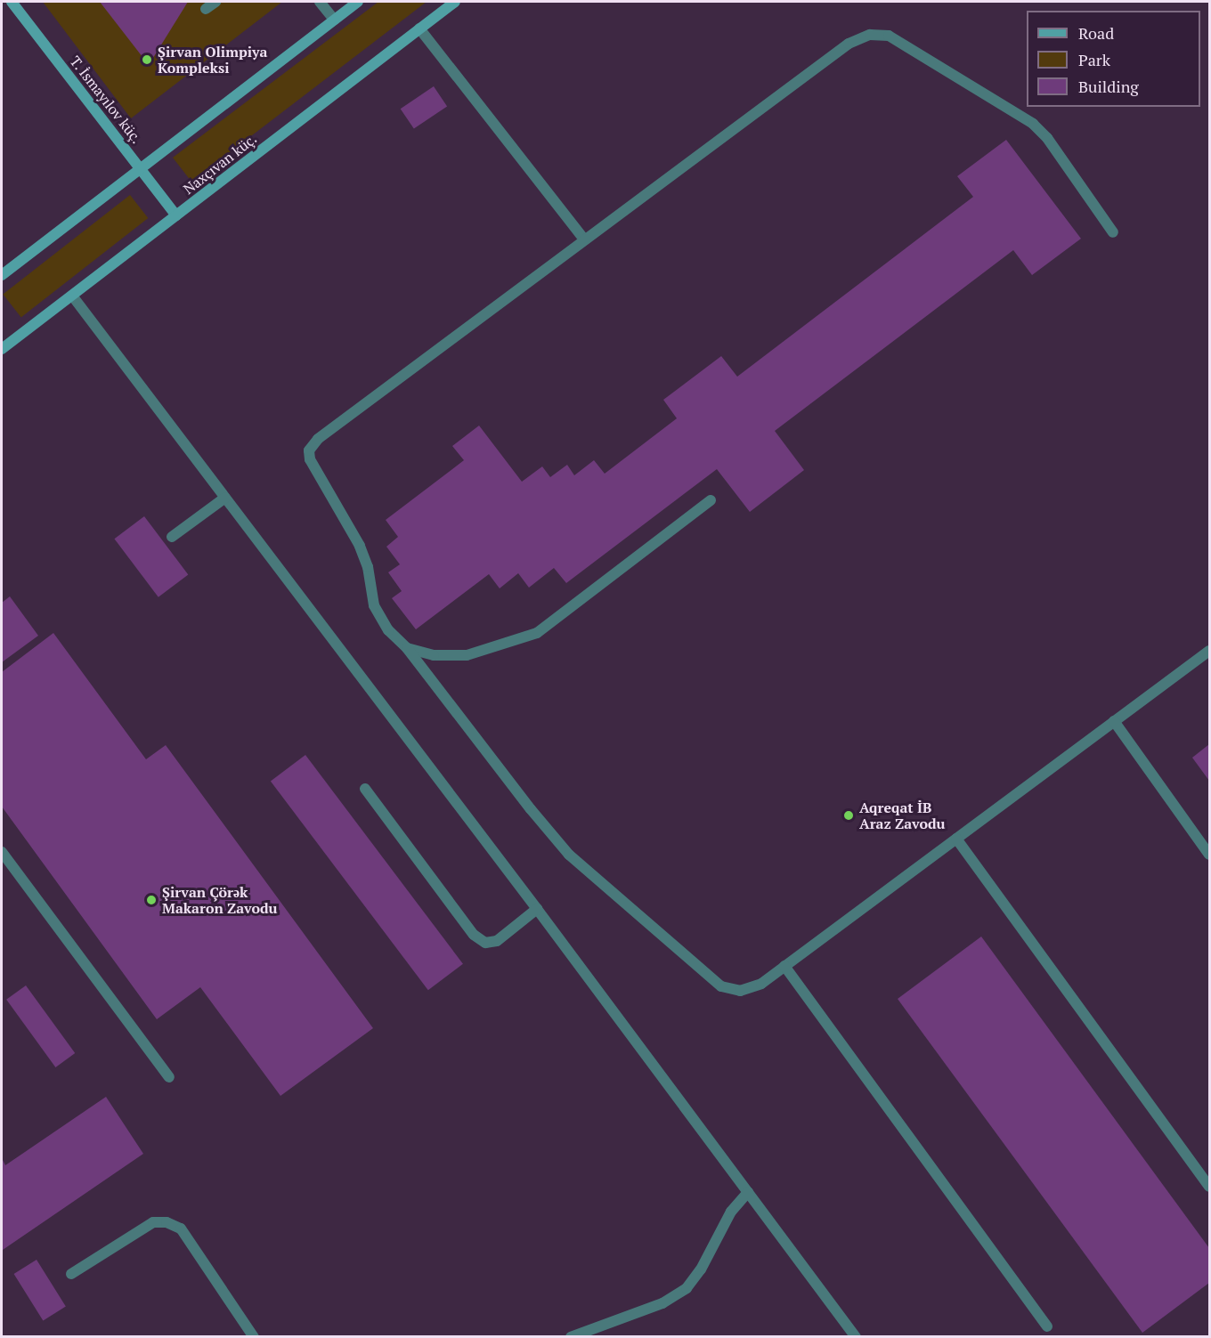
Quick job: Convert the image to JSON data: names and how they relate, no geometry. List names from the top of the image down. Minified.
{"streets":{"street":["T. İsmayılov küç.","Naxçıvan küç."]},"crossings":[["T. İsmayılov küç.","Naxçıvan küç."]],"places":["Şirvan Olimpiya Kompleksi","Aqreqat İB Araz Zavodu","Şirvan Çörək Makaron Zavodu"],"legend":["Road","Park","Building"]}
